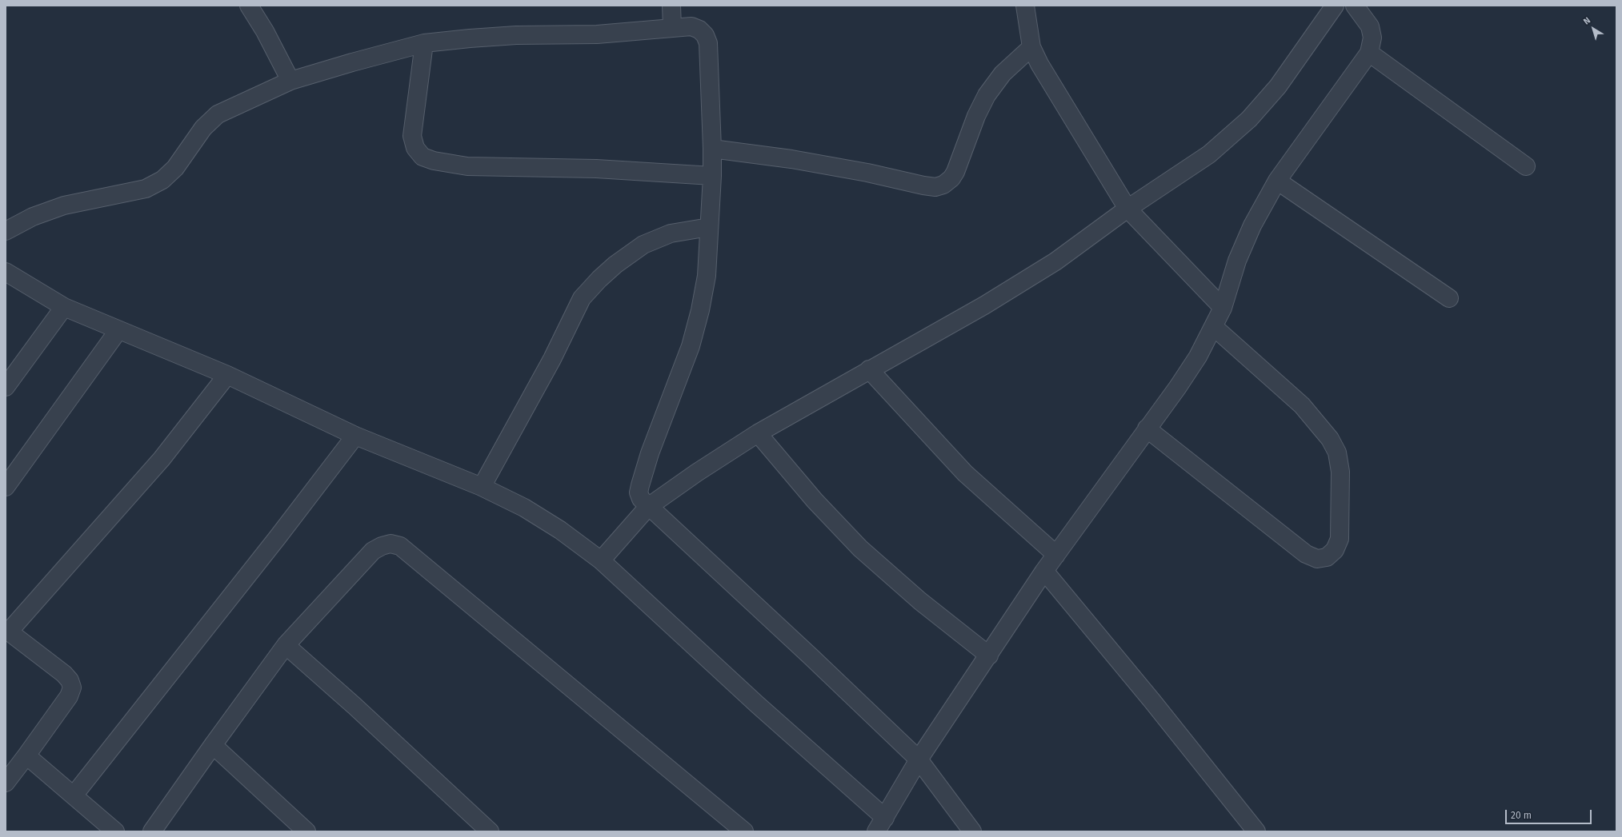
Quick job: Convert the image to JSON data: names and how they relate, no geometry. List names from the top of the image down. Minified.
{"scale_bar":"20 m","north":"top left"}
